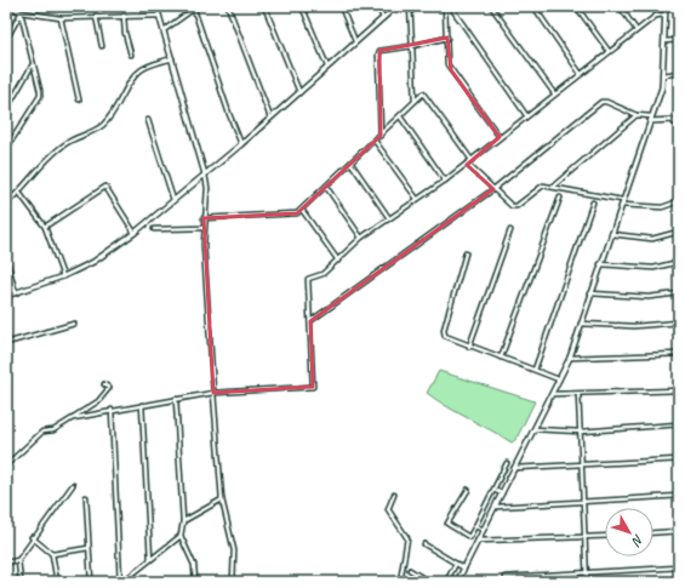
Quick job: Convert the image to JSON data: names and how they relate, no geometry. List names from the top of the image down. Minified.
{"north":"bottom right"}
